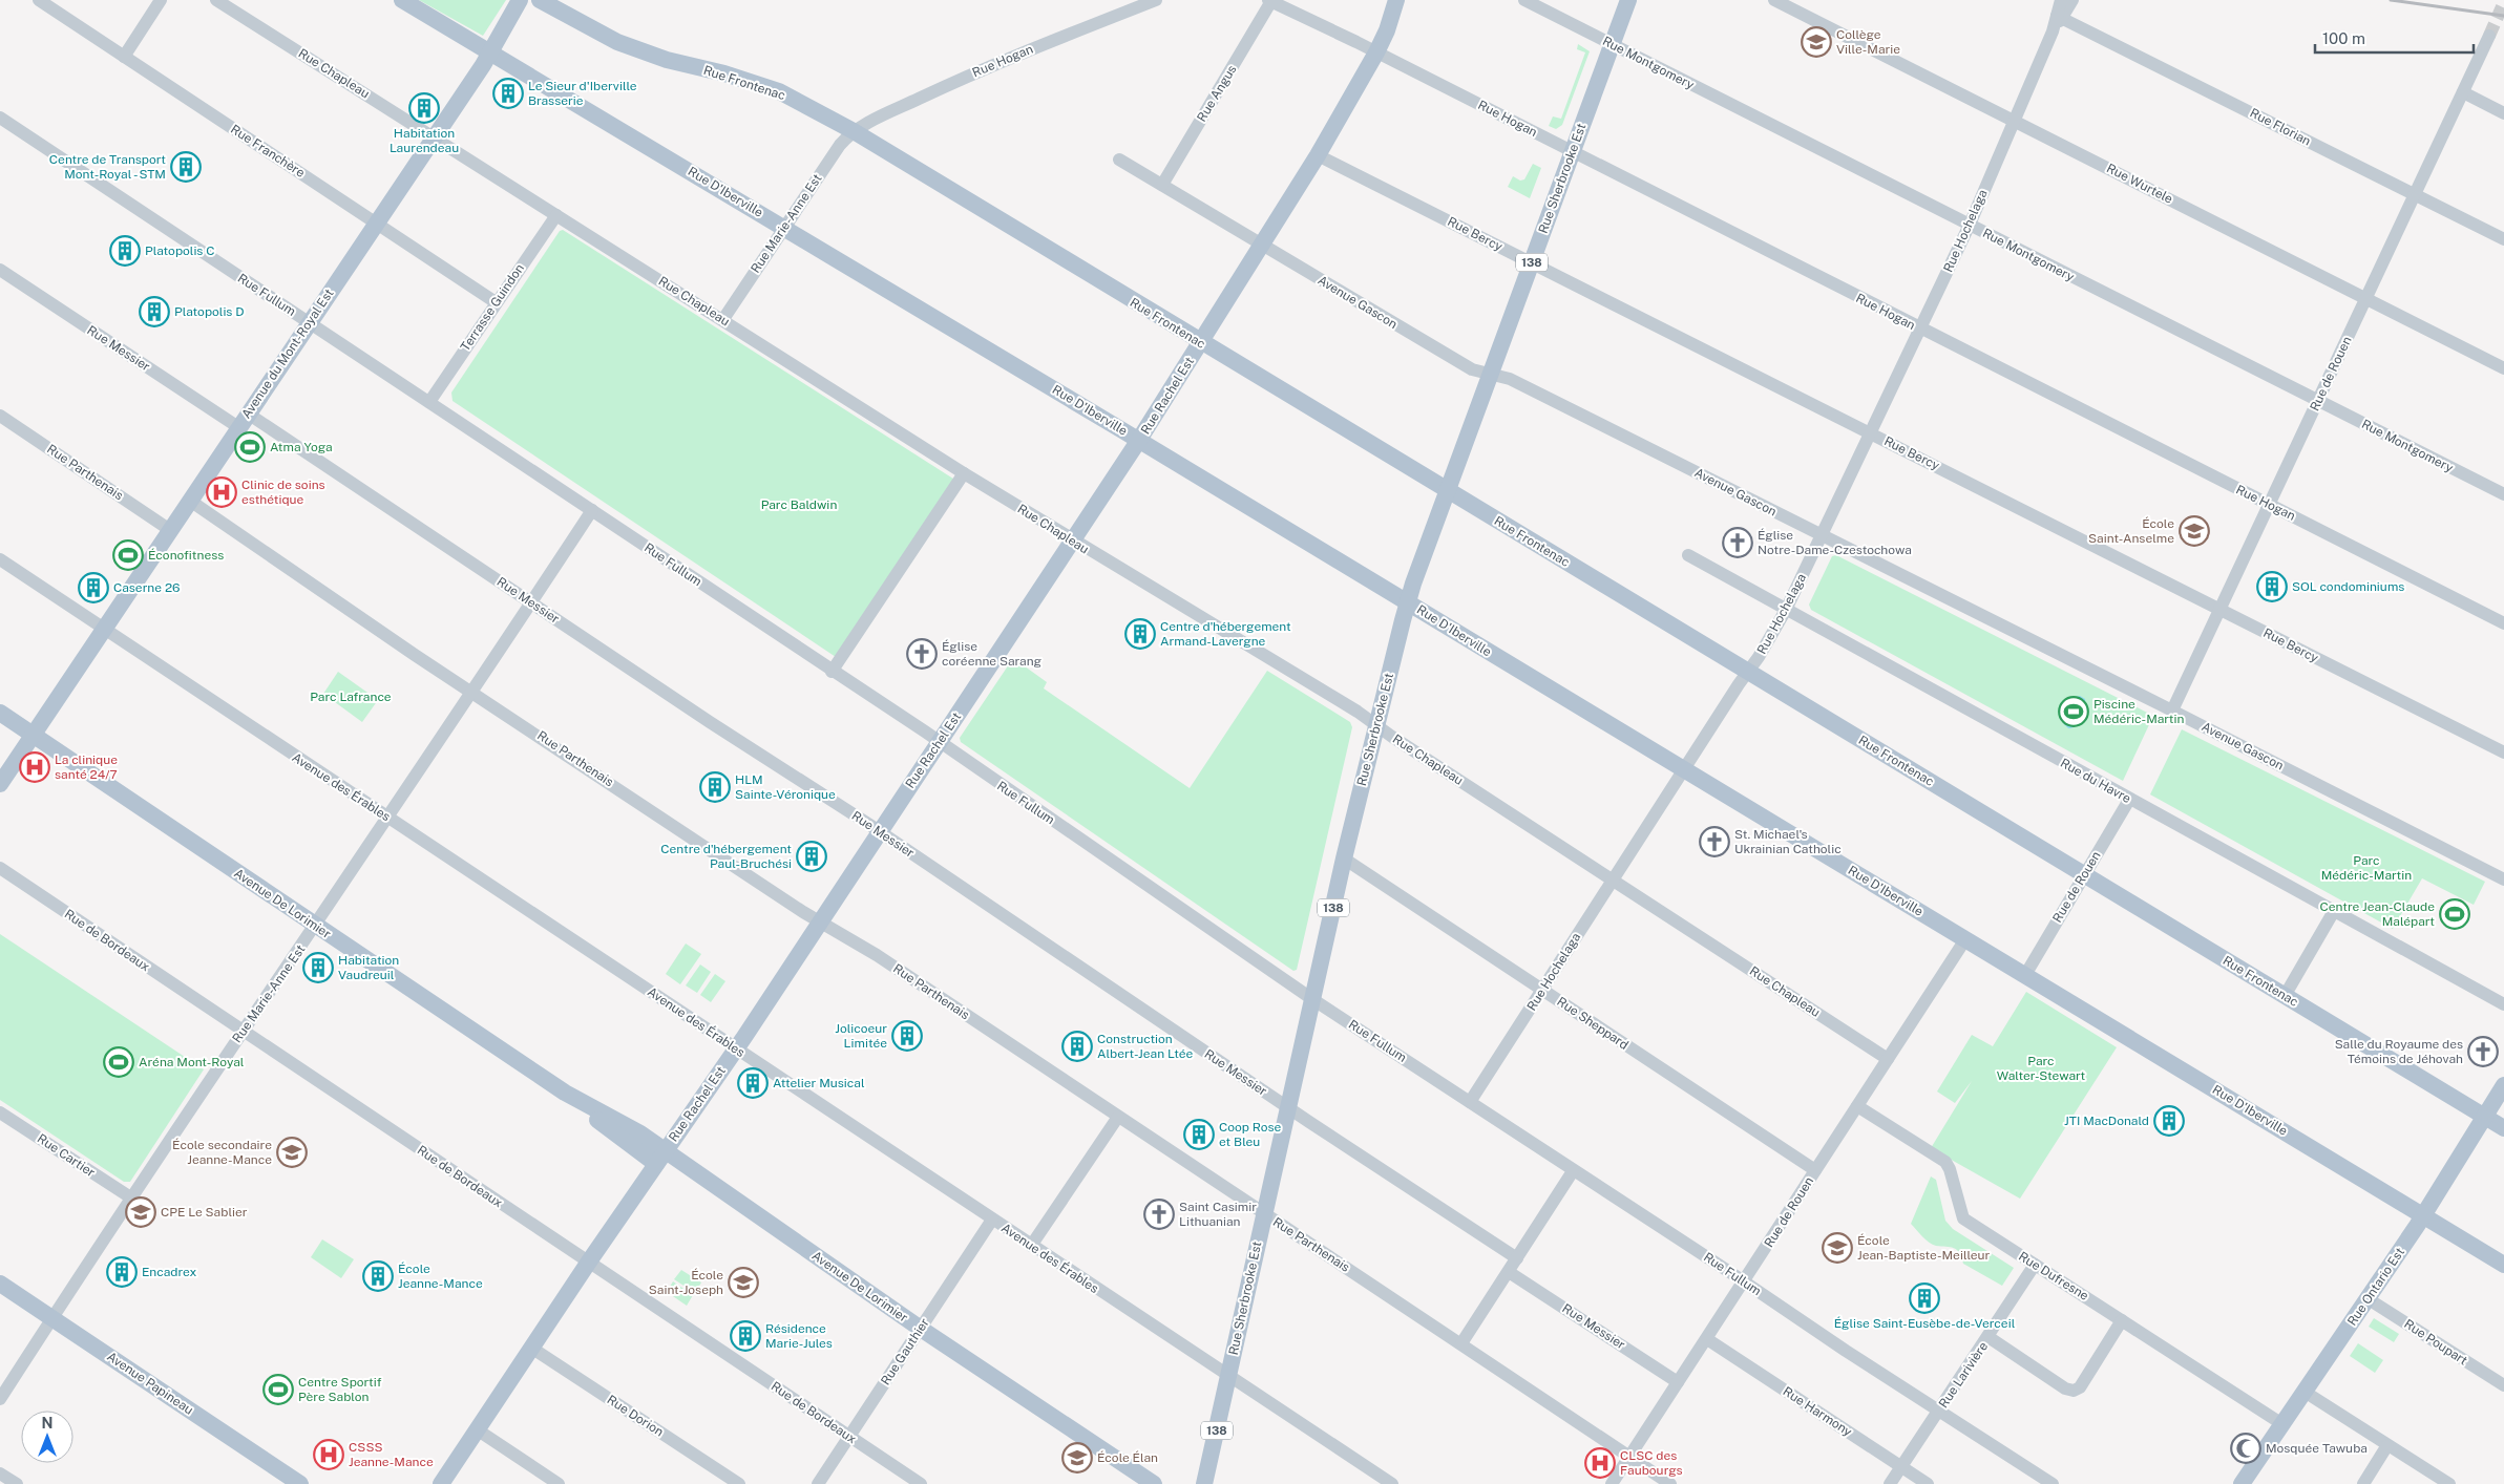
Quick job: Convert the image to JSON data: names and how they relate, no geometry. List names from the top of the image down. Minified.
{"streets":{"main road":["Rue Frontenac","Rue Sherbrooke Est","Rue D'Iberville","138","Avenue du Mont-Royal Est","Rue Rachel Est","Avenue De Lorimier","Rue Ontario Est","Avenue Papineau"],"street":["Rue Hogan","Rue Montgomery","Rue Chapleau","Rue Angus","Rue Florian","Rue Franchère","Rue Wurtele","Rue Marie-Anne Est","Rue Hochelaga","Rue Bercy","Rue Fullum","Avenue Gascon","Terrasse Guindon","Rue Messier","Rue de Rouen","Rue Parthenais","Rue du Havre","Avenue des Érables","Rue de Bordeaux","Rue Sheppard","Rue Cartier","Rue Dufresne","Rue Poupart","Rue Gauthier","Rue Larivière","Rue Harmony","Rue Dorion"]},"crossings":[["Rue Hogan","Rue Frontenac"],["Rue Hogan","Rue Angus"],["Rue Hogan","Rue Sherbrooke Est"],["Rue Hogan","Rue Marie-Anne Est"],["Rue Hogan","Rue Hochelaga"],["Rue Hogan","Rue de Rouen"],["Rue Hogan","Rue Rachel Est"],["Rue Montgomery","Rue Sherbrooke Est"],["Rue Montgomery","Rue Hochelaga"],["Rue Montgomery","Rue de Rouen"],["Rue Chapleau","Rue Sherbrooke Est"],["Rue Chapleau","Rue Marie-Anne Est"],["Rue Chapleau","Rue Hochelaga"],["Rue Chapleau","Terrasse Guindon"],["Rue Chapleau","Avenue du Mont-Royal Est"],["Rue Chapleau","Rue de Rouen"],["Rue Chapleau","Rue Rachel Est"],["Rue Frontenac","Rue Sherbrooke Est"],["Rue Frontenac","Rue Marie-Anne Est"],["Rue Frontenac","Rue Hochelaga"],["Rue Frontenac","Rue de Rouen"],["Rue Frontenac","Rue Rachel Est"],["Rue Frontenac","Rue Ontario Est"],["Rue Angus","Avenue Gascon"],["Rue Florian","Rue Hochelaga"],["Rue Florian","Rue de Rouen"],["Rue Franchère","Terrasse Guindon"],["Rue Franchère","Avenue du Mont-Royal Est"],["Rue Sherbrooke Est","Rue D'Iberville"],["Rue Sherbrooke Est","Rue Bercy"],["Rue Sherbrooke Est","Rue Fullum"],["Rue Sherbrooke Est","Avenue Gascon"],["Rue Sherbrooke Est","Rue Messier"],["Rue Sherbrooke Est","Rue Parthenais"],["Rue Sherbrooke Est","Avenue des Érables"],["Rue Sherbrooke Est","Rue Sheppard"],["Rue Wurtele","Rue Hochelaga"],["Rue Wurtele","Rue de Rouen"],["Rue D'Iberville","Rue Marie-Anne Est"],["Rue D'Iberville","Rue Hochelaga"],["Rue D'Iberville","Avenue du Mont-Royal Est"],["Rue D'Iberville","Rue de Rouen"],["Rue D'Iberville","Rue Rachel Est"],["Rue D'Iberville","Rue Ontario Est"],["Rue Marie-Anne Est","Rue Fullum"],["Rue Marie-Anne Est","Rue Messier"],["Rue Marie-Anne Est","Rue Parthenais"],["Rue Marie-Anne Est","Avenue des Érables"],["Rue Marie-Anne Est","Avenue De Lorimier"],["Rue Marie-Anne Est","Rue de Bordeaux"],["Rue Marie-Anne Est","Rue Cartier"],["Rue Marie-Anne Est","Avenue Papineau"],["Rue Hochelaga","Rue Bercy"],["Rue Hochelaga","Rue Fullum"],["Rue Hochelaga","Avenue Gascon"],["Rue Hochelaga","Rue du Havre"],["Rue Hochelaga","Rue Sheppard"],["Rue Bercy","Rue de Rouen"],["Rue Bercy","Rue Rachel Est"],["Rue Fullum","Terrasse Guindon"],["Rue Fullum","Avenue du Mont-Royal Est"],["Rue Fullum","Rue de Rouen"],["Rue Fullum","Rue Rachel Est"],["Rue Fullum","Rue Larivière"],["Avenue Gascon","Rue de Rouen"],["Avenue Gascon","Rue Rachel Est"],["Rue Messier","Avenue du Mont-Royal Est"],["Rue Messier","Rue de Rouen"],["Rue Messier","Rue Rachel Est"],["Avenue du Mont-Royal Est","Rue Parthenais"],["Avenue du Mont-Royal Est","Avenue des Érables"],["Avenue du Mont-Royal Est","Avenue De Lorimier"],["Rue de Rouen","Rue Parthenais"],["Rue de Rouen","Rue du Havre"],["Rue de Rouen","Rue Sheppard"],["Rue de Rouen","Rue Dufresne"],["Rue de Rouen","Rue Harmony"],["Rue Rachel Est","Rue Parthenais"],["Rue Rachel Est","Avenue des Érables"],["Rue Rachel Est","Avenue De Lorimier"],["Rue Rachel Est","Rue de Bordeaux"],["Rue Rachel Est","Rue Dorion"],["Avenue des Érables","Rue Gauthier"],["Avenue De Lorimier","Rue Gauthier"],["Rue de Bordeaux","Rue Gauthier"],["Rue Dufresne","Rue Ontario Est"],["Rue Dufresne","Rue Larivière"],["Rue Ontario Est","Rue Poupart"],["Rue Larivière","Rue Harmony"]],"parks":["Parc Baldwin","Parc Lafrance","Parc Médéric-Martin","Parc Walter-Stewart"],"places":{"school or university":["Collège Ville-Marie","École Saint-Anselme","École secondaire Jeanne-Mance","CPE Le Sablier","École Jean-Baptiste-Meilleur","École Saint-Joseph","École Élan"],"building":["Le Sieur d'Iberville Brasserie","Habitation Laurendeau","Centre de Transport Mont-Royal - STM","Platopolis C","Platopolis D","SOL condominiums","Caserne 26","Centre d'hébergement Armand-Lavergne","HLM Sainte-Véronique","Centre d'hébergement Paul-Bruchési","Habitation Vaudreuil","Jolicoeur Limitée","Construction Albert-Jean Ltée","Attelier Musical","JTI MacDonald","Coop Rose et Bleu","Encadrex","École Jeanne-Mance","Église Saint-Eusèbe-de-Verceil","Résidence Marie-Jules"],"sports":["Atma Yoga","Éconofitness","Piscine Médéric-Martin","Centre Jean-Claude Malépart","Aréna Mont-Royal","Centre Sportif Père Sablon"],"hospital":["Clinic de soins esthétique","La clinique santé 24/7","CSSS Jeanne-Mance","CLSC des Faubourgs"],"church":["Église Notre-Dame-Czestochowa","Église coréenne Sarang","St. Michael's Ukrainian Catholic","Salle du Royaume des Témoins de Jéhovah","Saint Casimir Lithuanian"],"mosque":["Mosquée Tawuba"]},"scale_bar":"100 m","north":"top"}
